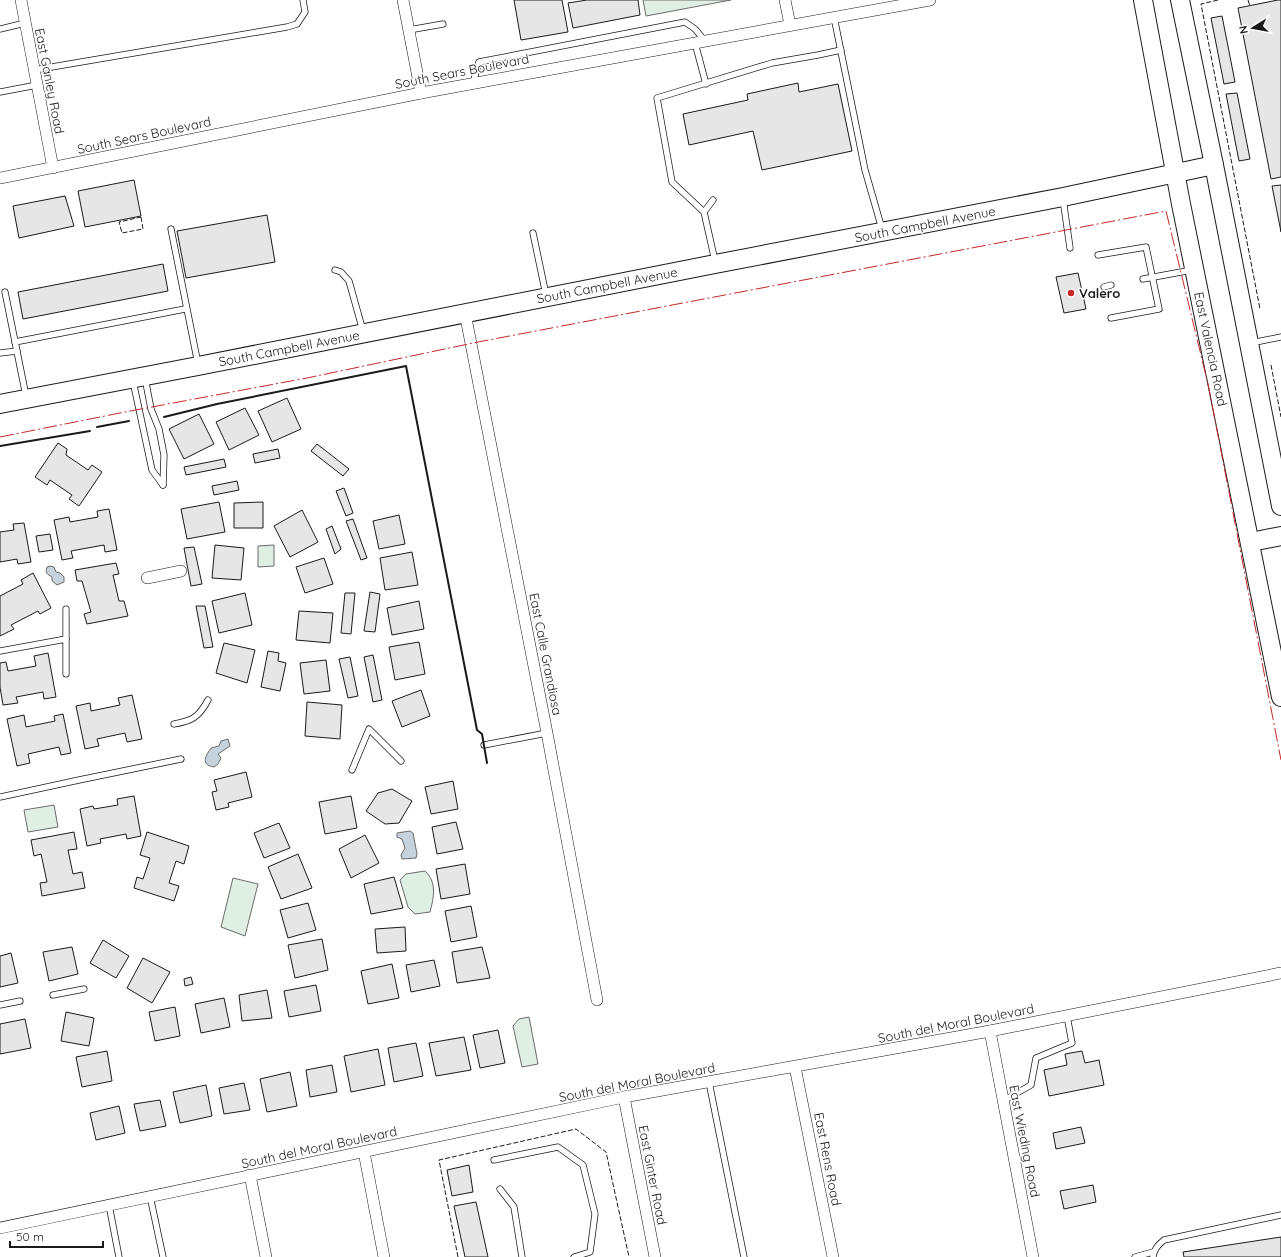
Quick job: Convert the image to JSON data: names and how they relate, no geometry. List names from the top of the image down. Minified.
{"streets":{"main road":["South Campbell Avenue","East Valencia Road"],"street":["South Sears Boulevard","East Ganley Road","East Calle Grandiosa","South del Moral Boulevard","East Wieding Road","East Rens Road","East Ginter Road"]},"crossings":[["South Sears Boulevard","East Ganley Road"],["South Campbell Avenue","East Valencia Road"],["South Campbell Avenue","East Calle Grandiosa"],["South del Moral Boulevard","East Wieding Road"],["South del Moral Boulevard","East Rens Road"],["South del Moral Boulevard","East Ginter Road"]],"places":["Valero"],"scale_bar":"50 m","north":"left"}
